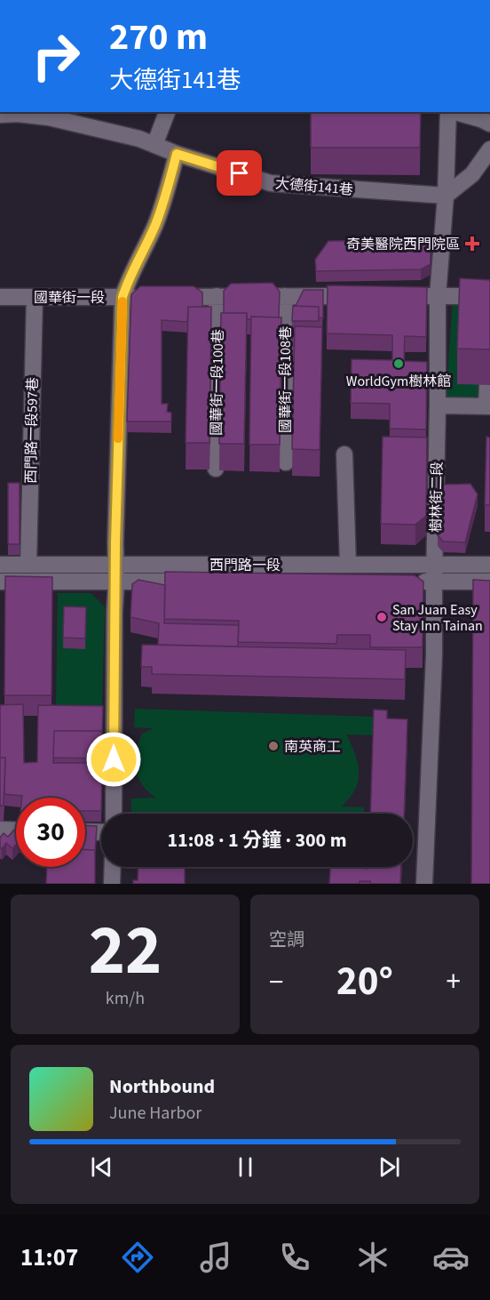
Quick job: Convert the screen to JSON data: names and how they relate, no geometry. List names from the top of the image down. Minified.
{"streets":{"street":["大德街141巷","國華街一段","國華街一段108巷","國華街一段100巷","西門路一段597巷","樹林街二段","西門路一段"]},"crossings":[["大德街141巷","樹林街二段"],["國華街一段","西門路一段597巷"],["西門路一段597巷","西門路一段"],["樹林街二段","西門路一段"]],"places":{"health":["奇美醫院西門院區"],"other":["WorldGym樹林館","San Juan Easy Stay Inn Tainan","南英商工"]},"page":{"turn":["270 m","大德街141巷"],"limit":"30","trip":"11:08 · 1 分鐘 · 300 m","tile":[["22","km/h"],"空調"],"heat":["−","20°","+"],"song":["Northbound","June Harbor"],"tabs":"11:07"}}
